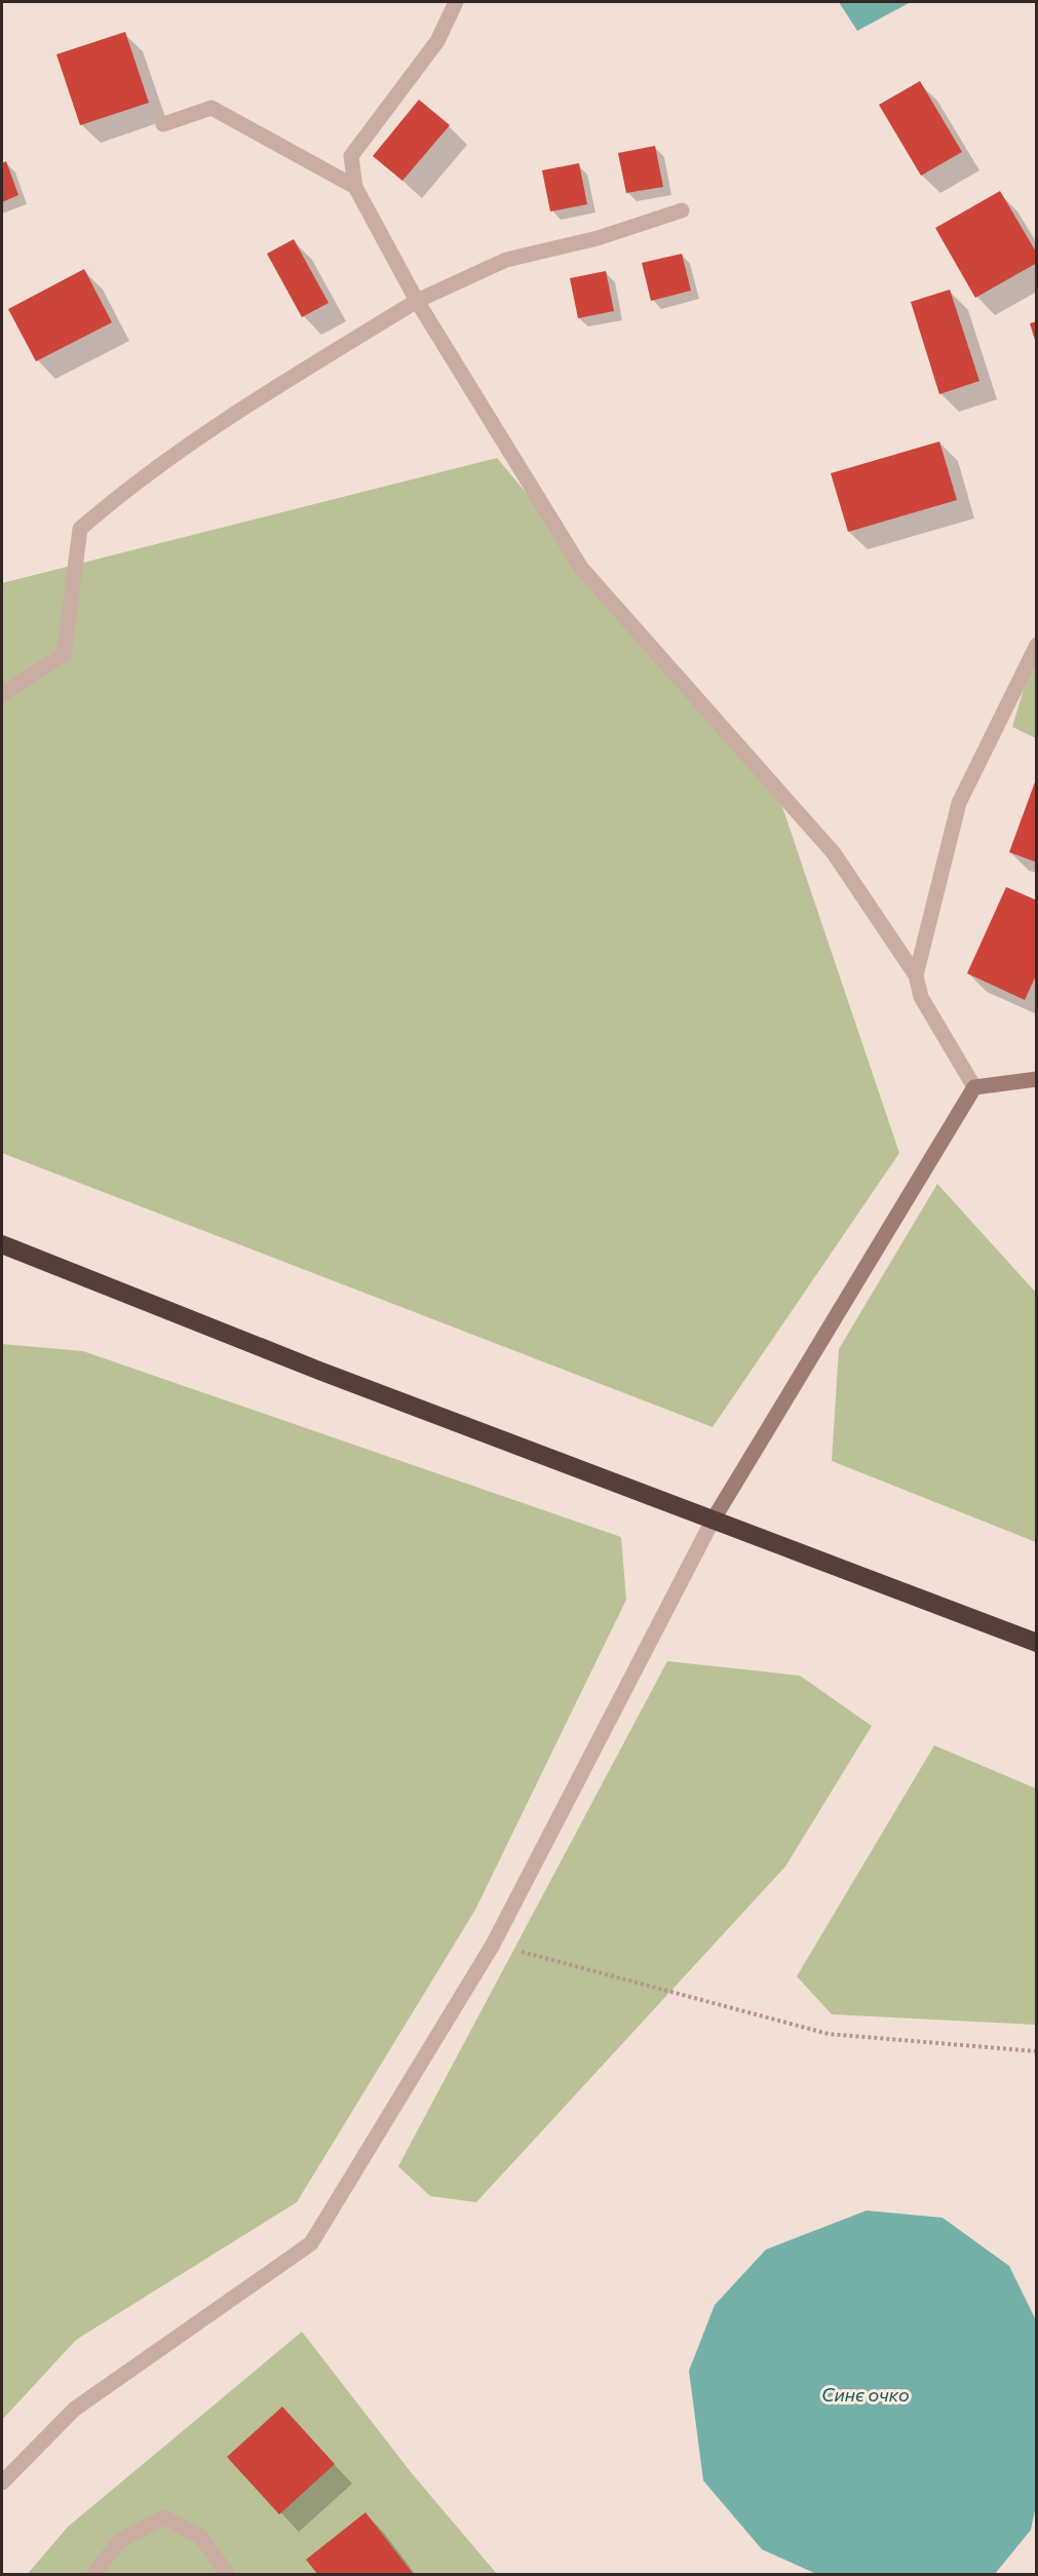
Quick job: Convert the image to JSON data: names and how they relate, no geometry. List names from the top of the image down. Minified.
{"water":["Синє очко"]}
